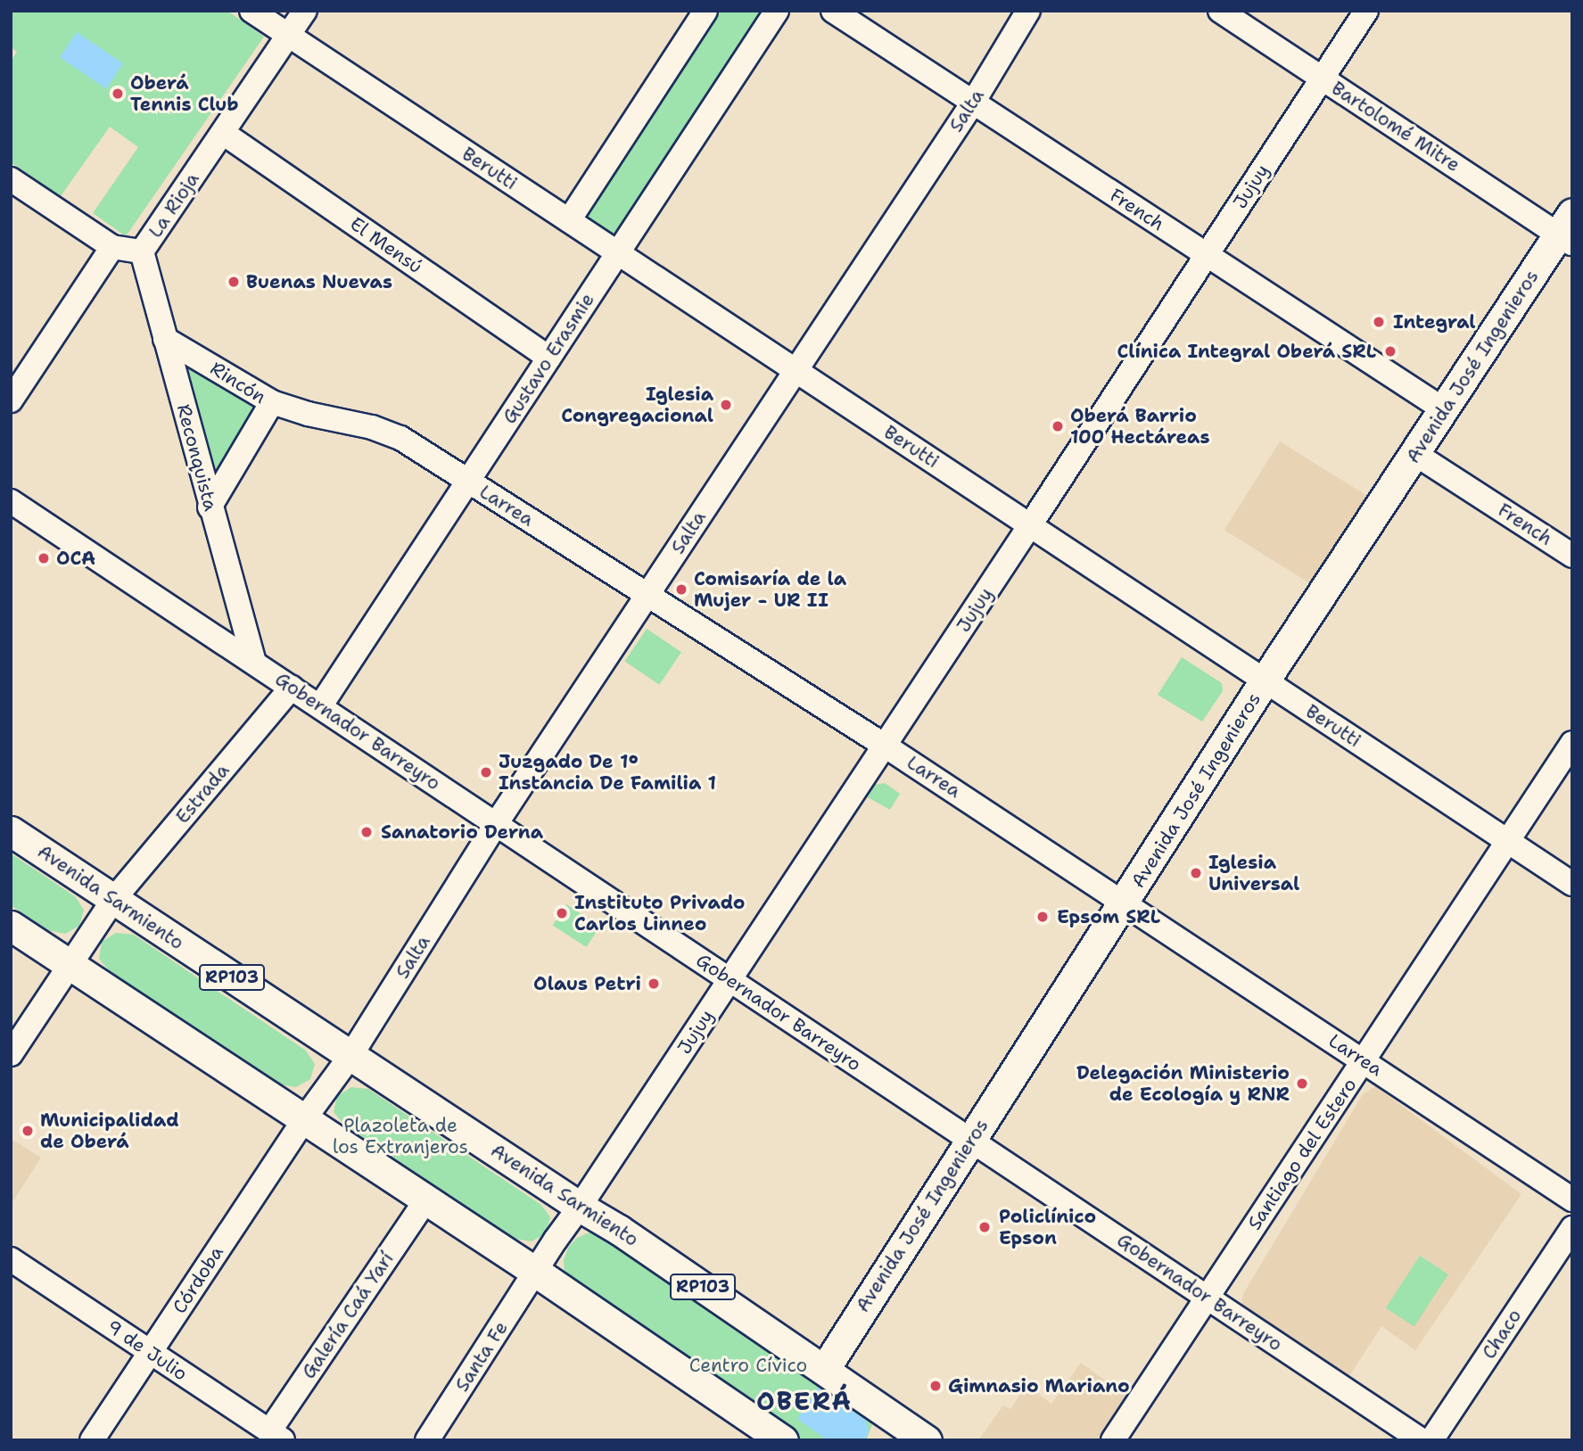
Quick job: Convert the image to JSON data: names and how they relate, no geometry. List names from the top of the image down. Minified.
{"streets":{"main road":["Avenida José Ingenieros","Avenida Sarmiento","RP103"],"street":["Salta","Bartolomé Mitre","Berutti","Jujuy","La Rioja","French","El Mensú","Gustavo Erasmie","Rincón","Reconquista","Larrea","Gobernador Barreyro","Estrada","Santiago del Estero","Córdoba","Galería Caá Yarí","Chaco","9 de Julio","Santa Fe"]},"crossings":[["Salta","Berutti"],["Salta","French"],["Salta","Larrea"],["Salta","Gobernador Barreyro"],["Salta","Avenida Sarmiento"],["Salta","Córdoba"],["Bartolomé Mitre","Jujuy"],["Bartolomé Mitre","Avenida José Ingenieros"],["Berutti","Jujuy"],["Berutti","La Rioja"],["Berutti","Gustavo Erasmie"],["Berutti","Avenida José Ingenieros"],["Berutti","Santiago del Estero"],["Jujuy","French"],["Jujuy","Larrea"],["Jujuy","Gobernador Barreyro"],["Jujuy","Avenida Sarmiento"],["Jujuy","Santa Fe"],["La Rioja","El Mensú"],["La Rioja","Reconquista"],["French","Avenida José Ingenieros"],["El Mensú","Gustavo Erasmie"],["Gustavo Erasmie","Larrea"],["Gustavo Erasmie","Gobernador Barreyro"],["Avenida José Ingenieros","Larrea"],["Avenida José Ingenieros","Gobernador Barreyro"],["Avenida José Ingenieros","Avenida Sarmiento"],["Rincón","Reconquista"],["Rincón","Larrea"],["Reconquista","Gobernador Barreyro"],["Larrea","Santiago del Estero"],["Gobernador Barreyro","Estrada"],["Gobernador Barreyro","Santiago del Estero"],["Estrada","Avenida Sarmiento"],["Córdoba","9 de Julio"],["Galería Caá Yarí","9 de Julio"]],"districts":["OBERÁ"],"parks":["Plazoleta de los Extranjeros","Centro Cívico"],"places":["Oberá Tennis Club","Buenas Nuevas","Integral","Clínica Integral Oberá SRL","Iglesia Congregacional","Oberá Barrio 100 Hectáreas","OCA","Comisaría de la Mujer - UR II","Juzgado De 1º Instancia De Familia 1","Sanatorio Derna","Iglesia Universal","Instituto Privado Carlos Linneo","Epsom SRL","Olaus Petri","Delegación Ministerio de Ecología y RNR","Municipalidad de Oberá","Policlínico Epson","Gimnasio Mariano"]}
